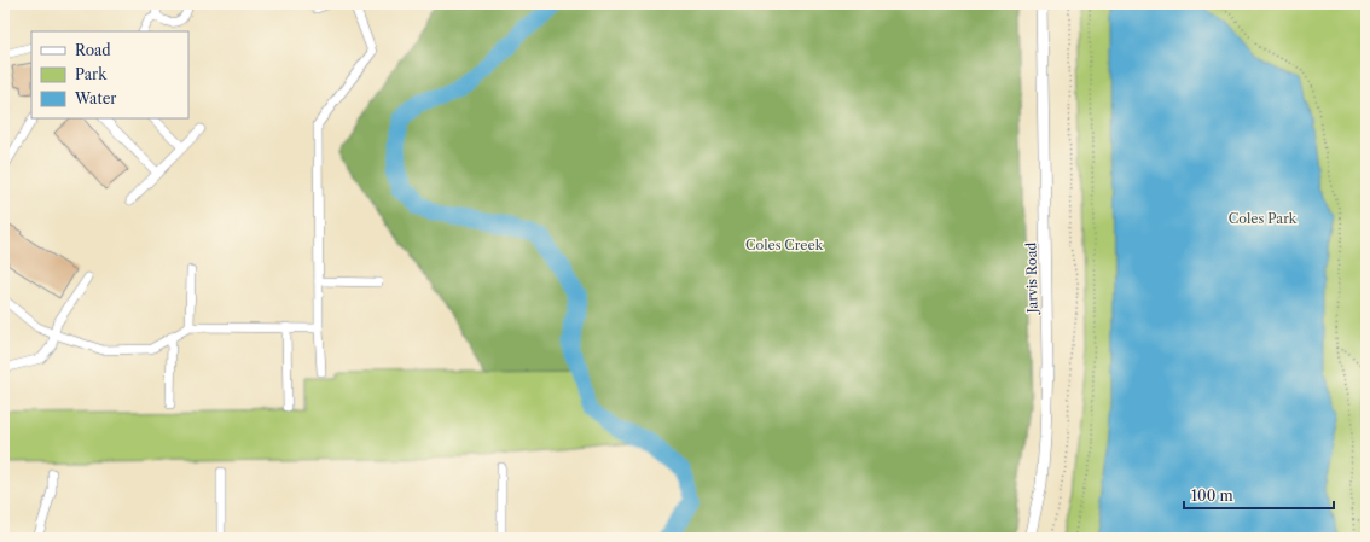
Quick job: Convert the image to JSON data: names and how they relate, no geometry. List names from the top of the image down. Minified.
{"streets":{"street":["Jarvis Road"]},"parks":["Coles Park","Coles Creek"],"legend":["Road","Park","Water"],"scale_bar":"100 m"}
